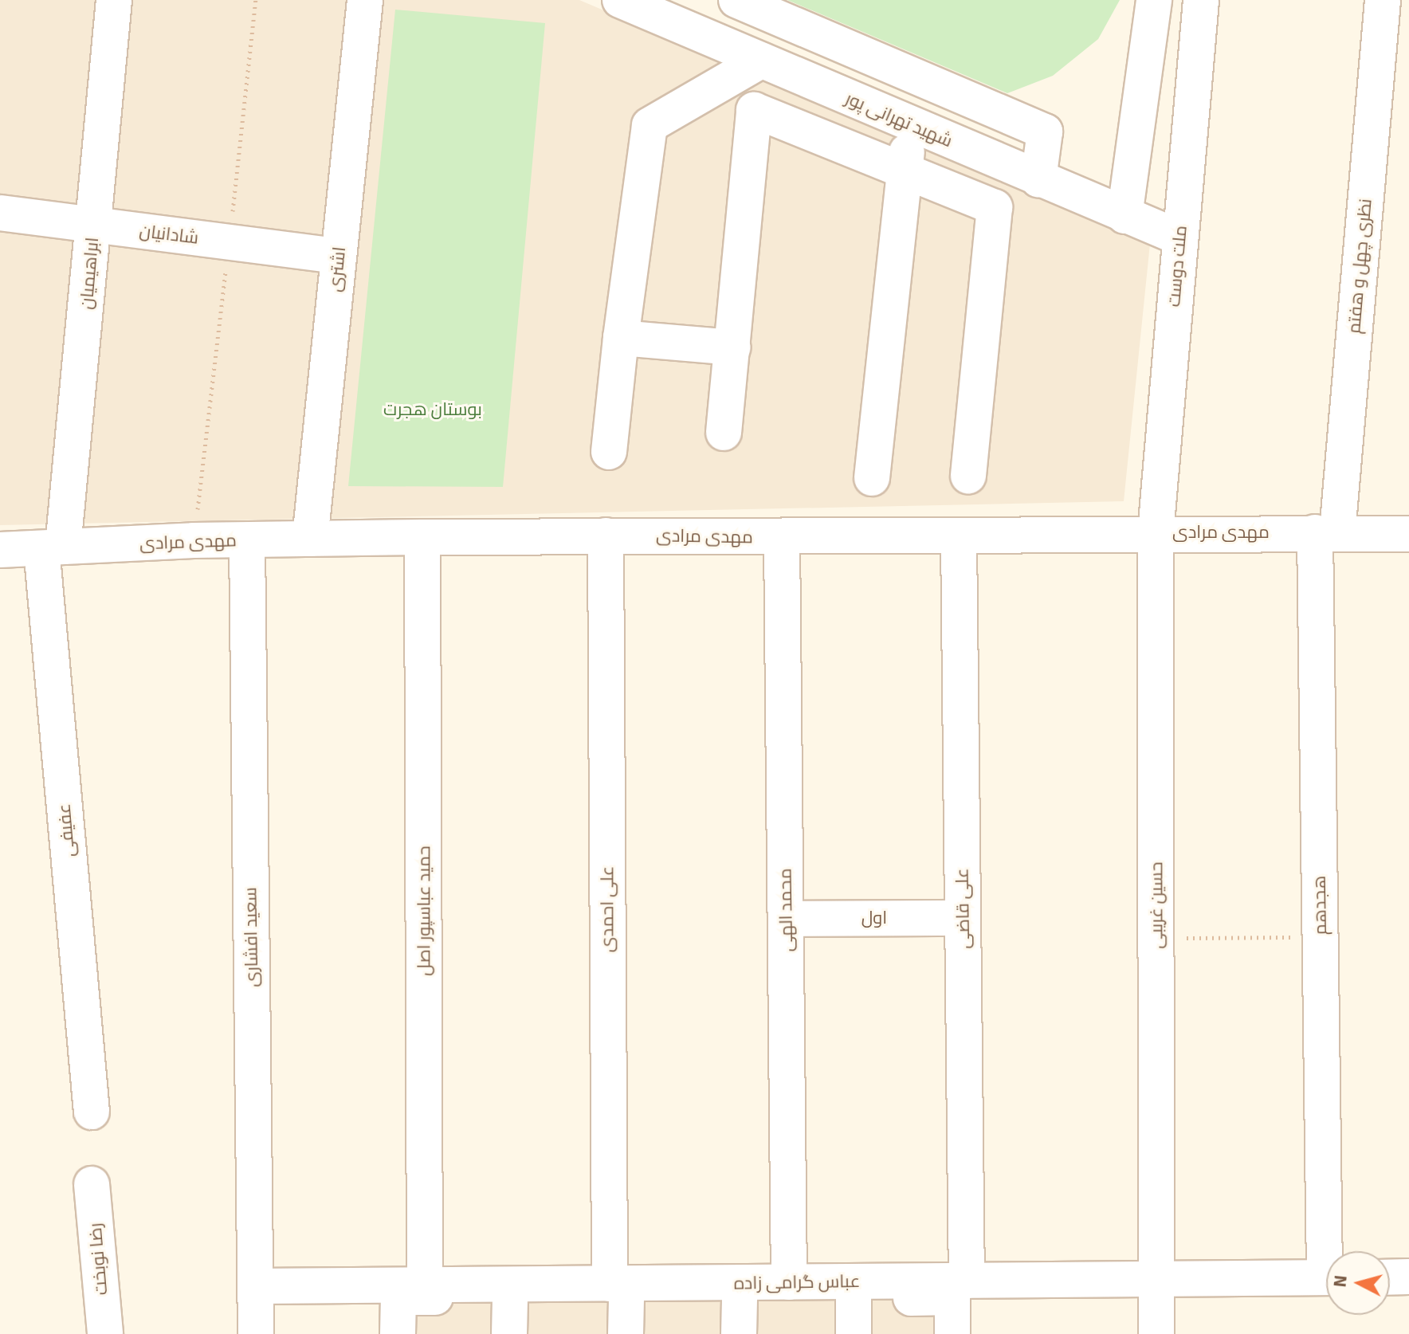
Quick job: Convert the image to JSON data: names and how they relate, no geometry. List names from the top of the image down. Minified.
{"streets":{"street":["شهید تهرانی پور","شادانیان","ملت دوست","نظری چهل و هفتم","اشتری","ابراهیمیان","مهدی مرادی","عفیفی","حسین غریبی","هجدهم","علی قاضی","علی احمدی","محمد الهی","حمید عباسپور اصل","اول","سعید افشاری","رضا نوبخت","عباس گرامی زاده"]},"crossings":[["شهید تهرانی پور","ملت دوست"],["شادانیان","اشتری"],["شادانیان","ابراهیمیان"],["ملت دوست","مهدی مرادی"],["ملت دوست","حسین غریبی"],["نظری چهل و هفتم","مهدی مرادی"],["نظری چهل و هفتم","هجدهم"],["اشتری","مهدی مرادی"],["ابراهیمیان","مهدی مرادی"],["ابراهیمیان","عفیفی"],["مهدی مرادی","عفیفی"],["مهدی مرادی","حسین غریبی"],["مهدی مرادی","هجدهم"],["مهدی مرادی","علی قاضی"],["مهدی مرادی","علی احمدی"],["مهدی مرادی","محمد الهی"],["مهدی مرادی","حمید عباسپور اصل"],["مهدی مرادی","سعید افشاری"],["حسین غریبی","عباس گرامی زاده"],["علی قاضی","اول"],["علی قاضی","عباس گرامی زاده"],["علی احمدی","عباس گرامی زاده"],["محمد الهی","اول"],["محمد الهی","عباس گرامی زاده"],["حمید عباسپور اصل","عباس گرامی زاده"],["سعید افشاری","عباس گرامی زاده"]],"parks":["بوستان هجرت"],"north":"left"}
